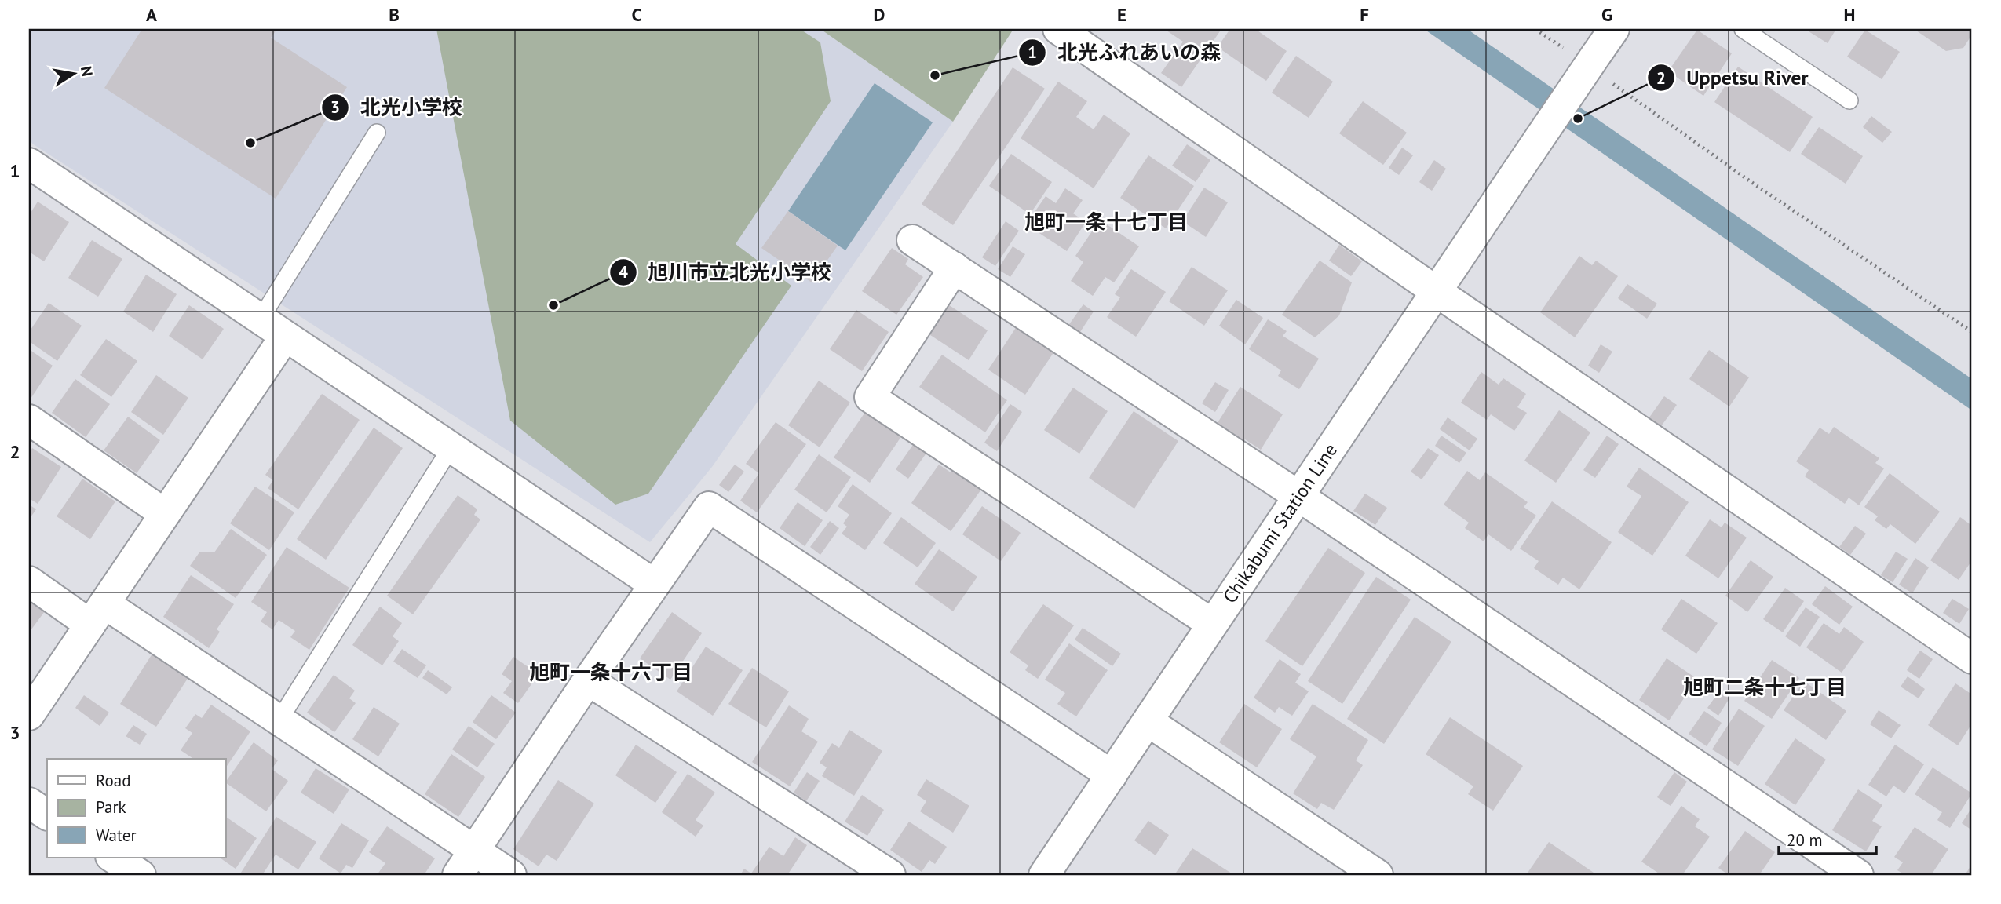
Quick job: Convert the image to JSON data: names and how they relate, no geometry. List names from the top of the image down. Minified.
{"streets":{"street":["Chikabumi Station Line"]},"districts":["旭町一条十七丁目","旭町一条十六丁目","旭町二条十七丁目"],"places":["北光ふれあいの森","Uppetsu River","北光小学校","旭川市立北光小学校"],"legend":["Road","Park","Water"],"scale_bar":"20 m","north":"right","grid":{"columns":["A","B","C","D","E","F","G","H"],"rows":["1","2","3"]}}
